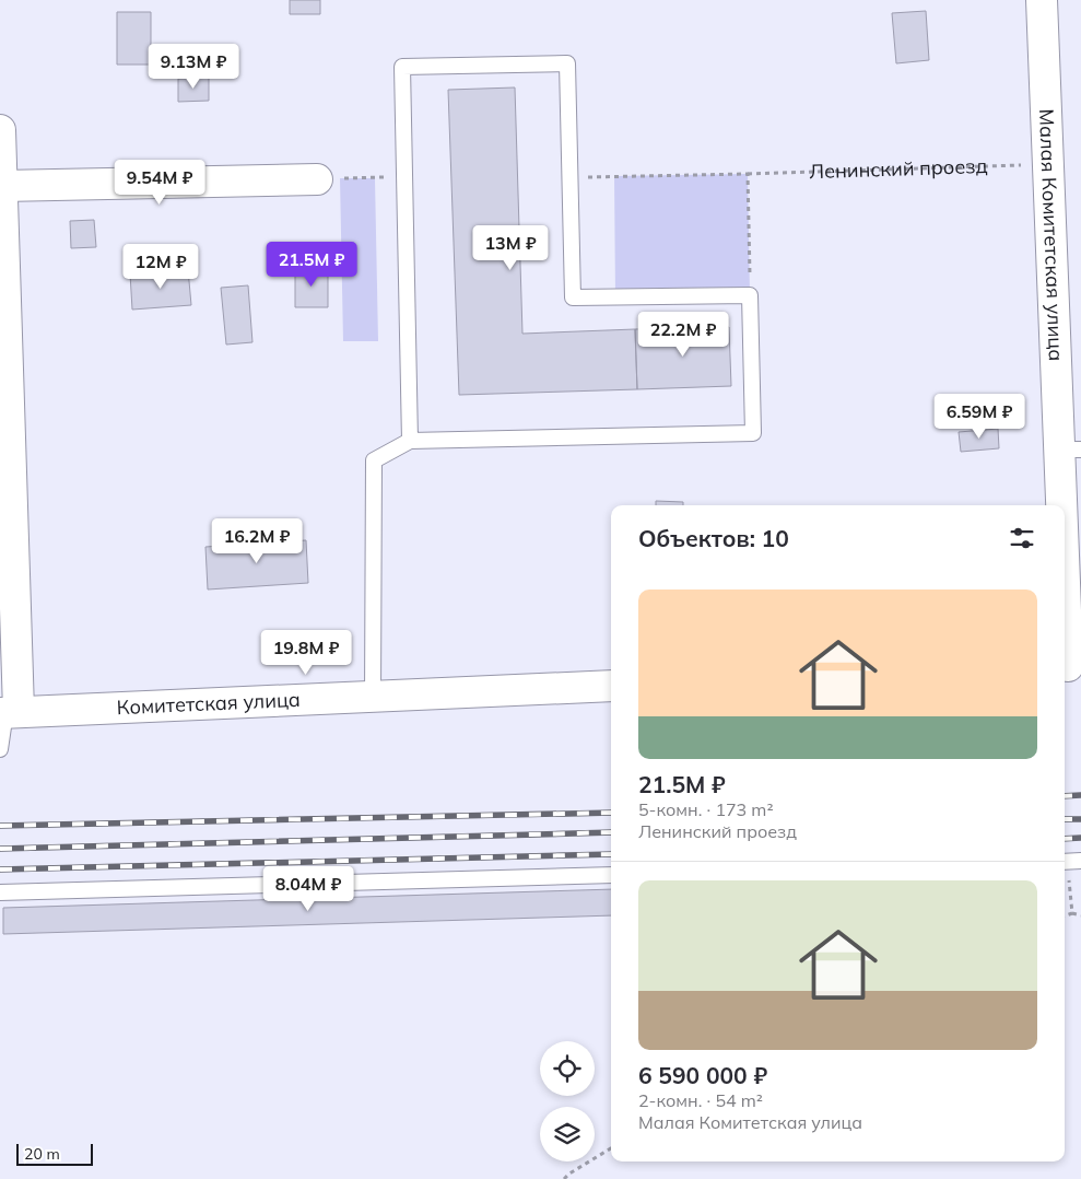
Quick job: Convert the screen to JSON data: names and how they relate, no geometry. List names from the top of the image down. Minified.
{"streets":{"street":["Малая Комитетская улица","Комитетская улица"],"path":["Ленинский проезд"]},"crossings":[["Ленинский проезд","Малая Комитетская улица"]],"scale_bar":"20 m","page":{"price":["9.13M ₽","9.54M ₽","13M ₽","21.5M ₽","12M ₽","22.2M ₽","6.59M ₽","16.2M ₽","19.8M ₽","8.04M ₽"],"heading":"Объектов: 10","list":[{"name":"21.5M ₽","note":"5-комн. · 173 m² · Ленинский проезд"},{"name":"6 590 000 ₽","note":"2-комн. · 54 m² · Малая Комитетская улица"}],"scale":"20 m"}}
